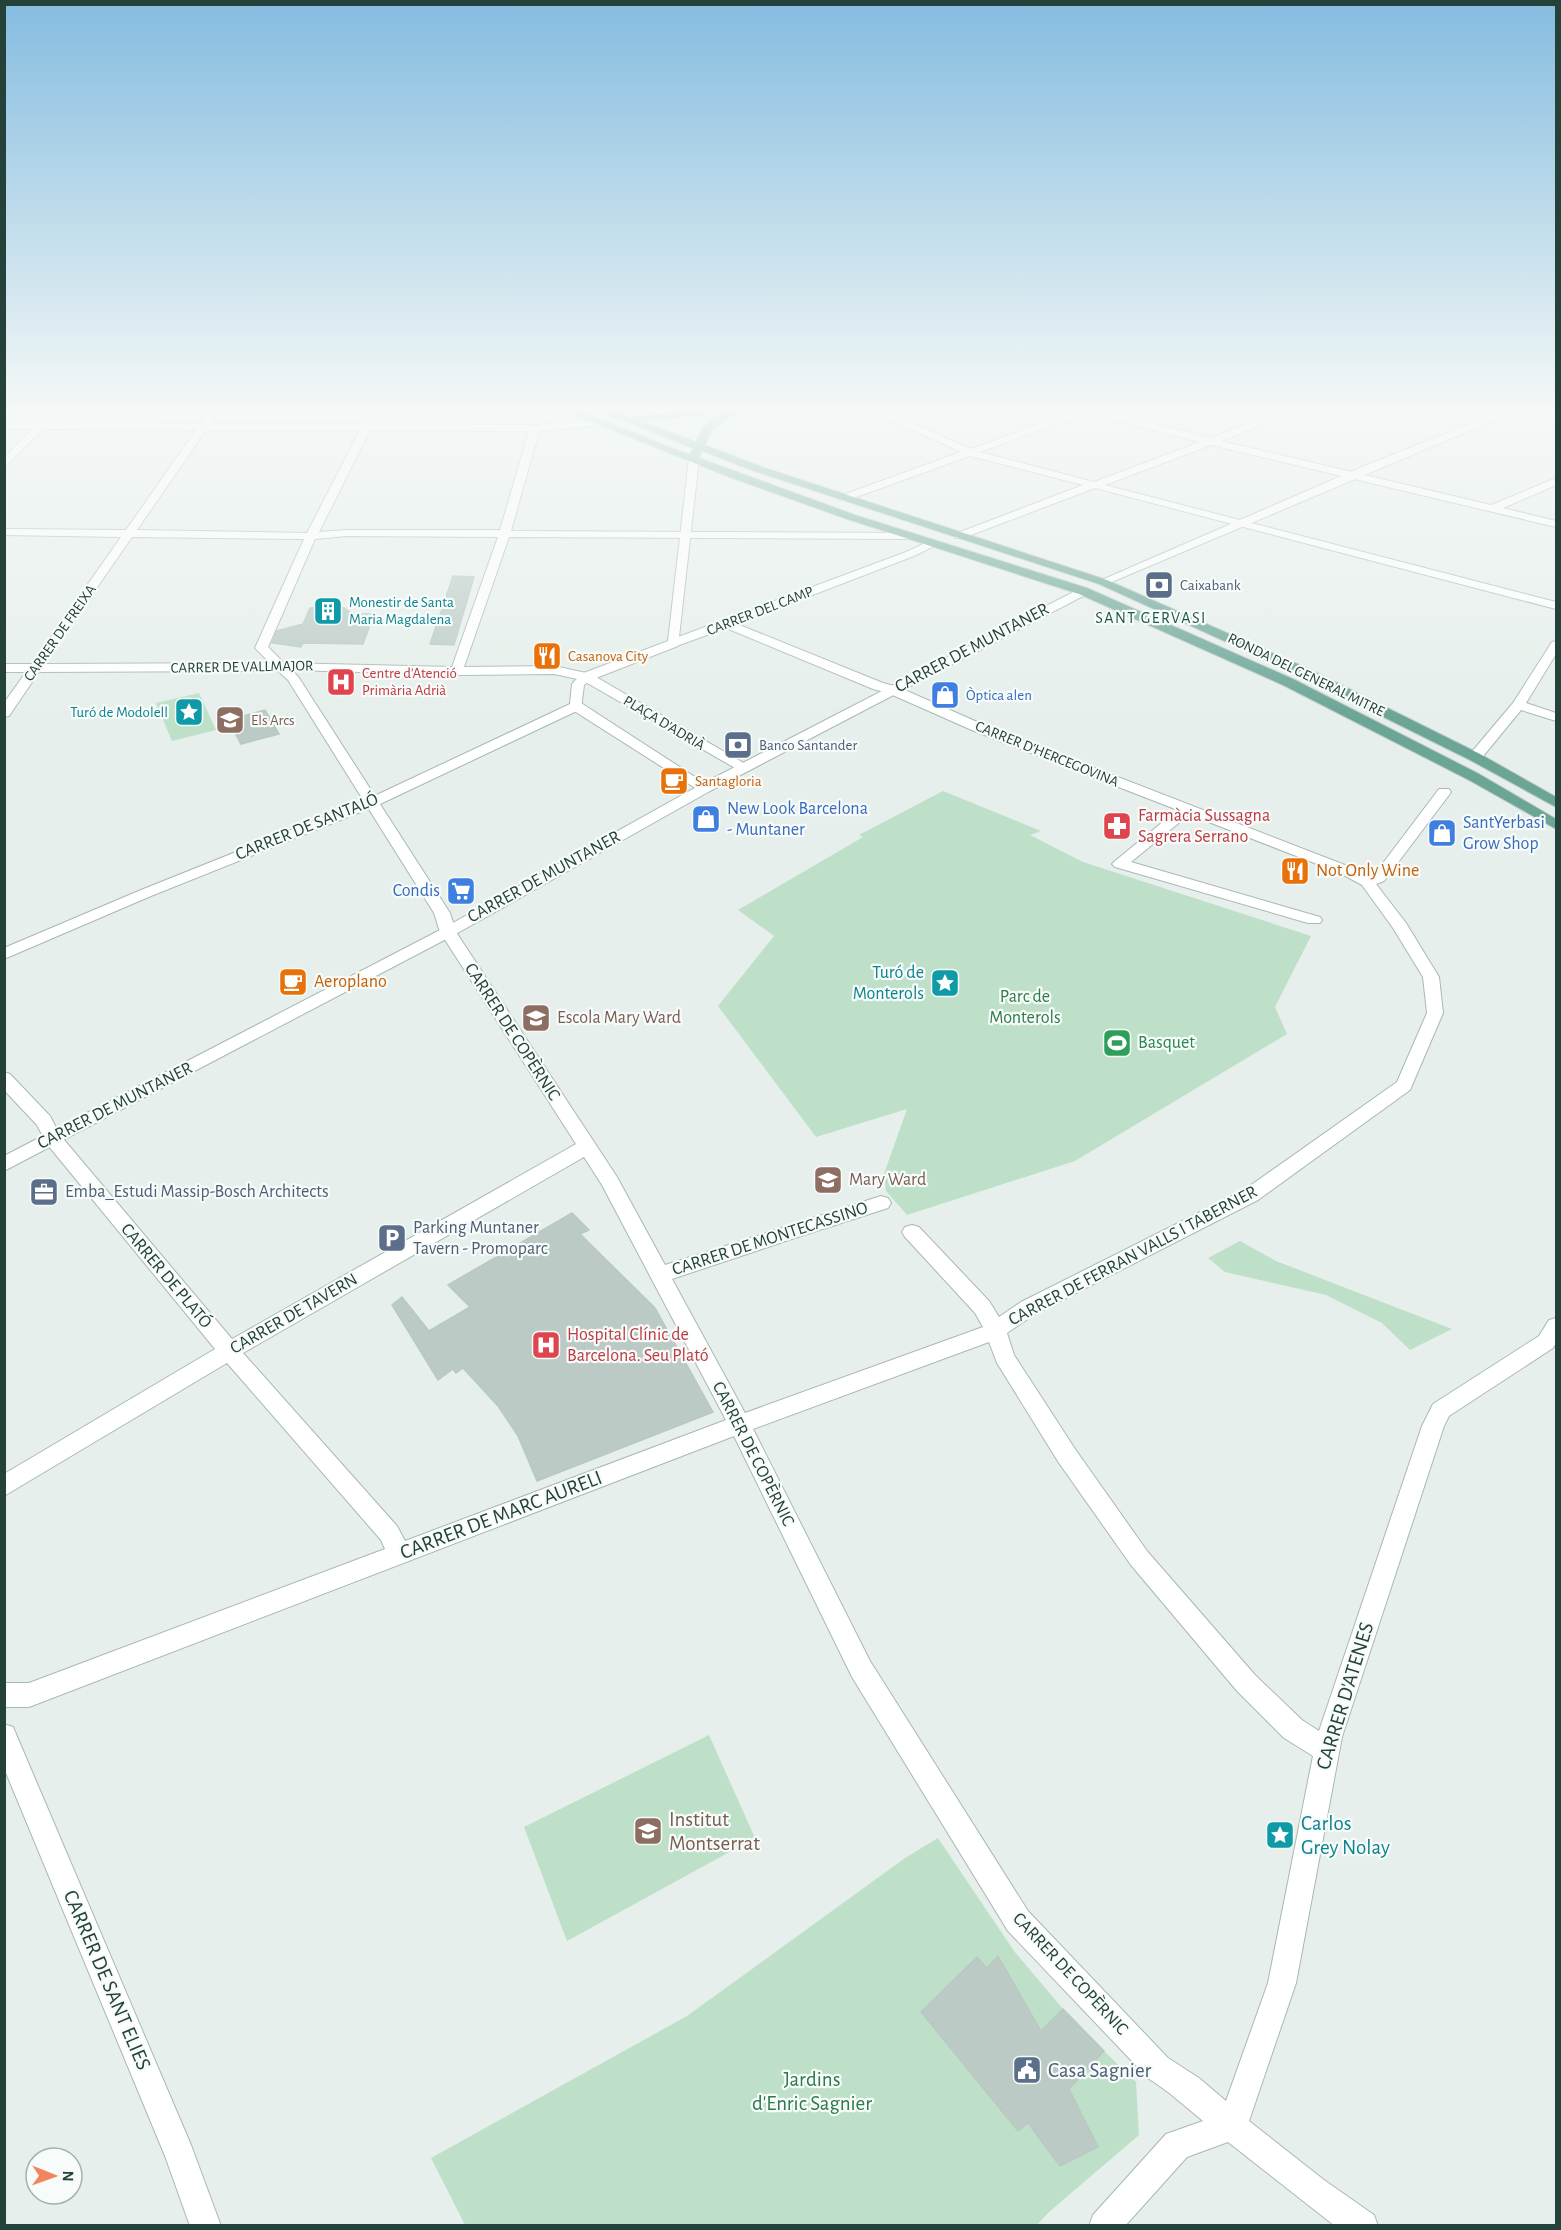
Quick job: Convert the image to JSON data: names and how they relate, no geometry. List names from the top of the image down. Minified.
{"streets":{"main road":["RONDA DEL GENERAL MITRE"],"street":["CARRER DEL CAMP","CARRER DE FREIXA","CARRER DE MUNTANER","CARRER DE VALLMAJOR","PLAÇA D'ADRIÀ","CARRER D'HERCEGOVINA","CARRER DE SANTALÓ","CARRER DE COPÈRNIC","CARRER DE MONTECASSINO","CARRER DE FERRAN VALLS I TABERNER","CARRER DE PLATÓ","CARRER DE TAVERN","CARRER DE MARC AURELI","CARRER D'ATENES","CARRER DE SANT ELIES"]},"crossings":[["CARRER DEL CAMP","CARRER DE VALLMAJOR"],["CARRER DEL CAMP","RONDA DEL GENERAL MITRE"],["CARRER DEL CAMP","PLAÇA D'ADRIÀ"],["CARRER DEL CAMP","CARRER D'HERCEGOVINA"],["CARRER DE FREIXA","CARRER DE VALLMAJOR"],["CARRER DE MUNTANER","RONDA DEL GENERAL MITRE"],["CARRER DE MUNTANER","PLAÇA D'ADRIÀ"],["CARRER DE MUNTANER","CARRER D'HERCEGOVINA"],["CARRER DE MUNTANER","CARRER DE COPÈRNIC"],["CARRER DE MUNTANER","CARRER DE PLATÓ"],["CARRER DE VALLMAJOR","PLAÇA D'ADRIÀ"],["CARRER DE VALLMAJOR","CARRER DE COPÈRNIC"],["PLAÇA D'ADRIÀ","CARRER DE SANTALÓ"],["CARRER D'HERCEGOVINA","CARRER DE FERRAN VALLS I TABERNER"],["CARRER DE SANTALÓ","CARRER DE COPÈRNIC"],["CARRER DE COPÈRNIC","CARRER DE MONTECASSINO"],["CARRER DE COPÈRNIC","CARRER DE TAVERN"],["CARRER DE COPÈRNIC","CARRER DE MARC AURELI"],["CARRER DE COPÈRNIC","CARRER D'ATENES"],["CARRER DE FERRAN VALLS I TABERNER","CARRER DE MARC AURELI"],["CARRER DE PLATÓ","CARRER DE TAVERN"],["CARRER DE PLATÓ","CARRER DE MARC AURELI"]],"districts":["SANT GERVASI"],"parks":["Parc de Monterols","Jardins d'Enric Sagnier"],"places":{"bank":["Caixabank","Banco Santander"],"building":["Monestir de Santa Maria Magdalena"],"restaurant":["Casanova City","Not Only Wine"],"hospital":["Centre d'Atenció Primària Adrià","Hospital Clínic de Barcelona. Seu Plató"],"shop":["Òptica alen","New Look Barcelona - Muntaner","SantYerbasi Grow Shop"],"place":["Turó de Modolell","Turó de Monterols","Carlos Grey Nolay"],"school or university":["Els Arcs","Escola Mary Ward","Mary Ward","Institut Montserrat"],"cafe":["Santagloria","Aeroplano"],"pharmacy":["Farmàcia Sussagna Sagrera Serrano"],"supermarket":["Condis"],"sports":["Basquet"],"office":["Emba_Estudi Massip-Bosch Architects"],"parking":["Parking Muntaner Tavern - Promoparc"],"public building":["Casa Sagnier"]},"north":"right"}
